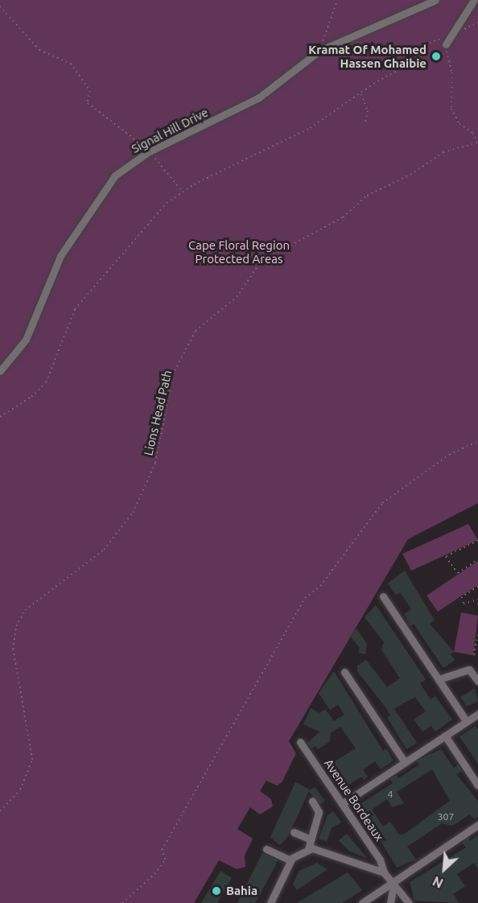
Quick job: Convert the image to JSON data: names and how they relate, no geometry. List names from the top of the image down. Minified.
{"streets":{"street":["Signal Hill Drive","Avenue Bordeaux"],"path":["Lions Head Path"]},"parks":["Cape Floral Region Protected Areas"],"places":["Kramat Of Mohamed Hassen Ghaibie","Bahia"],"house_numbers":["4","307"],"north":"bottom left"}
